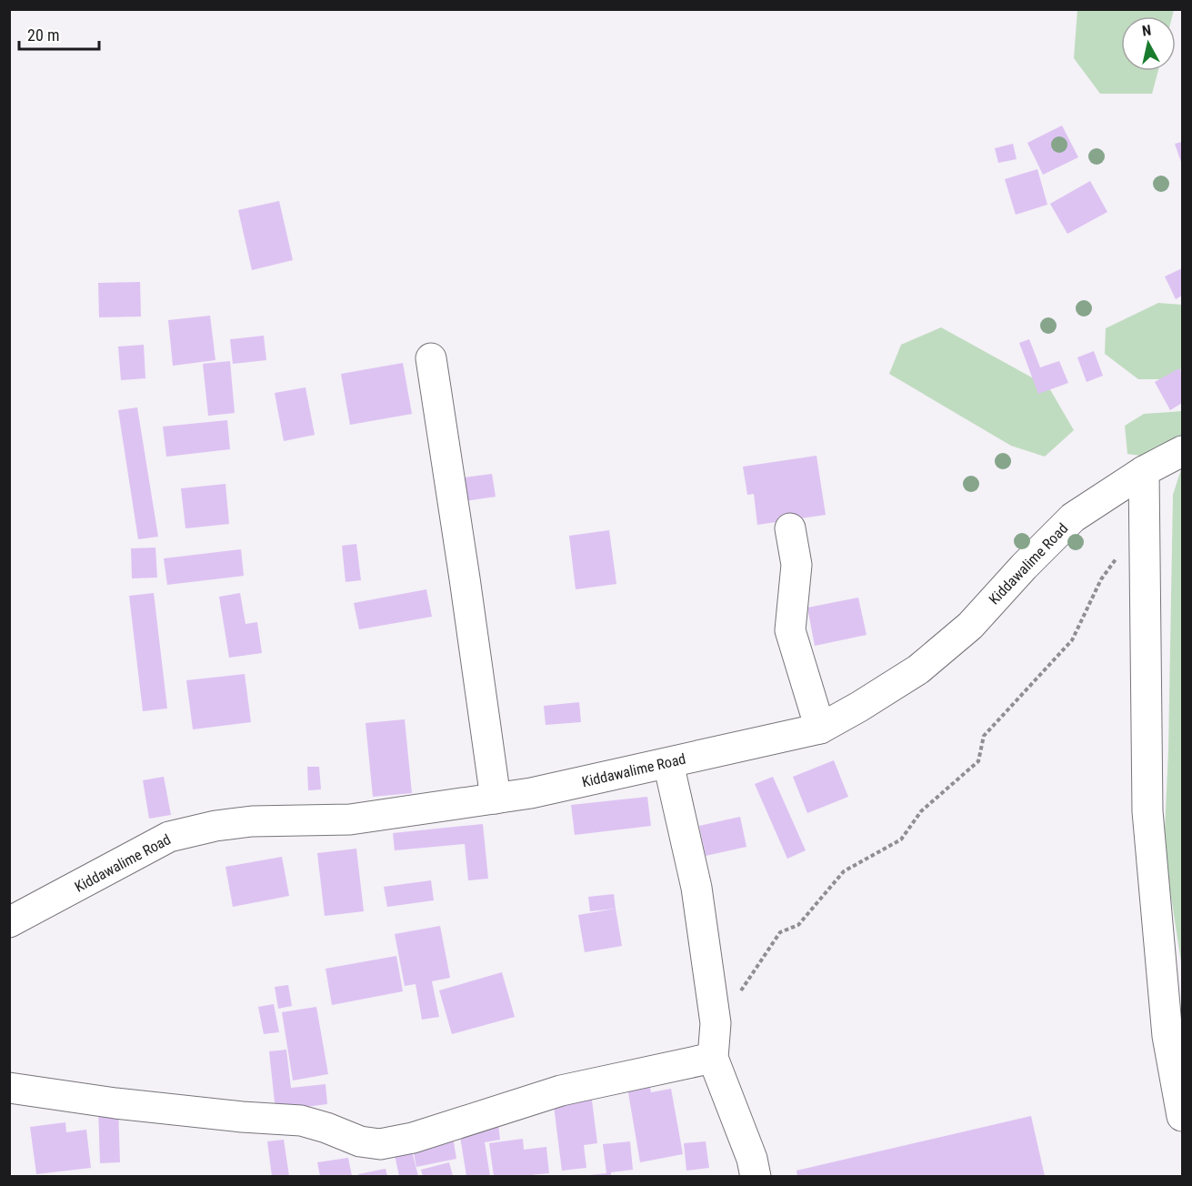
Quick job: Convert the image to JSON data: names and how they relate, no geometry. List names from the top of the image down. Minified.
{"streets":{"street":["Kiddawalime Road"]},"scale_bar":"20 m","north":"top"}
